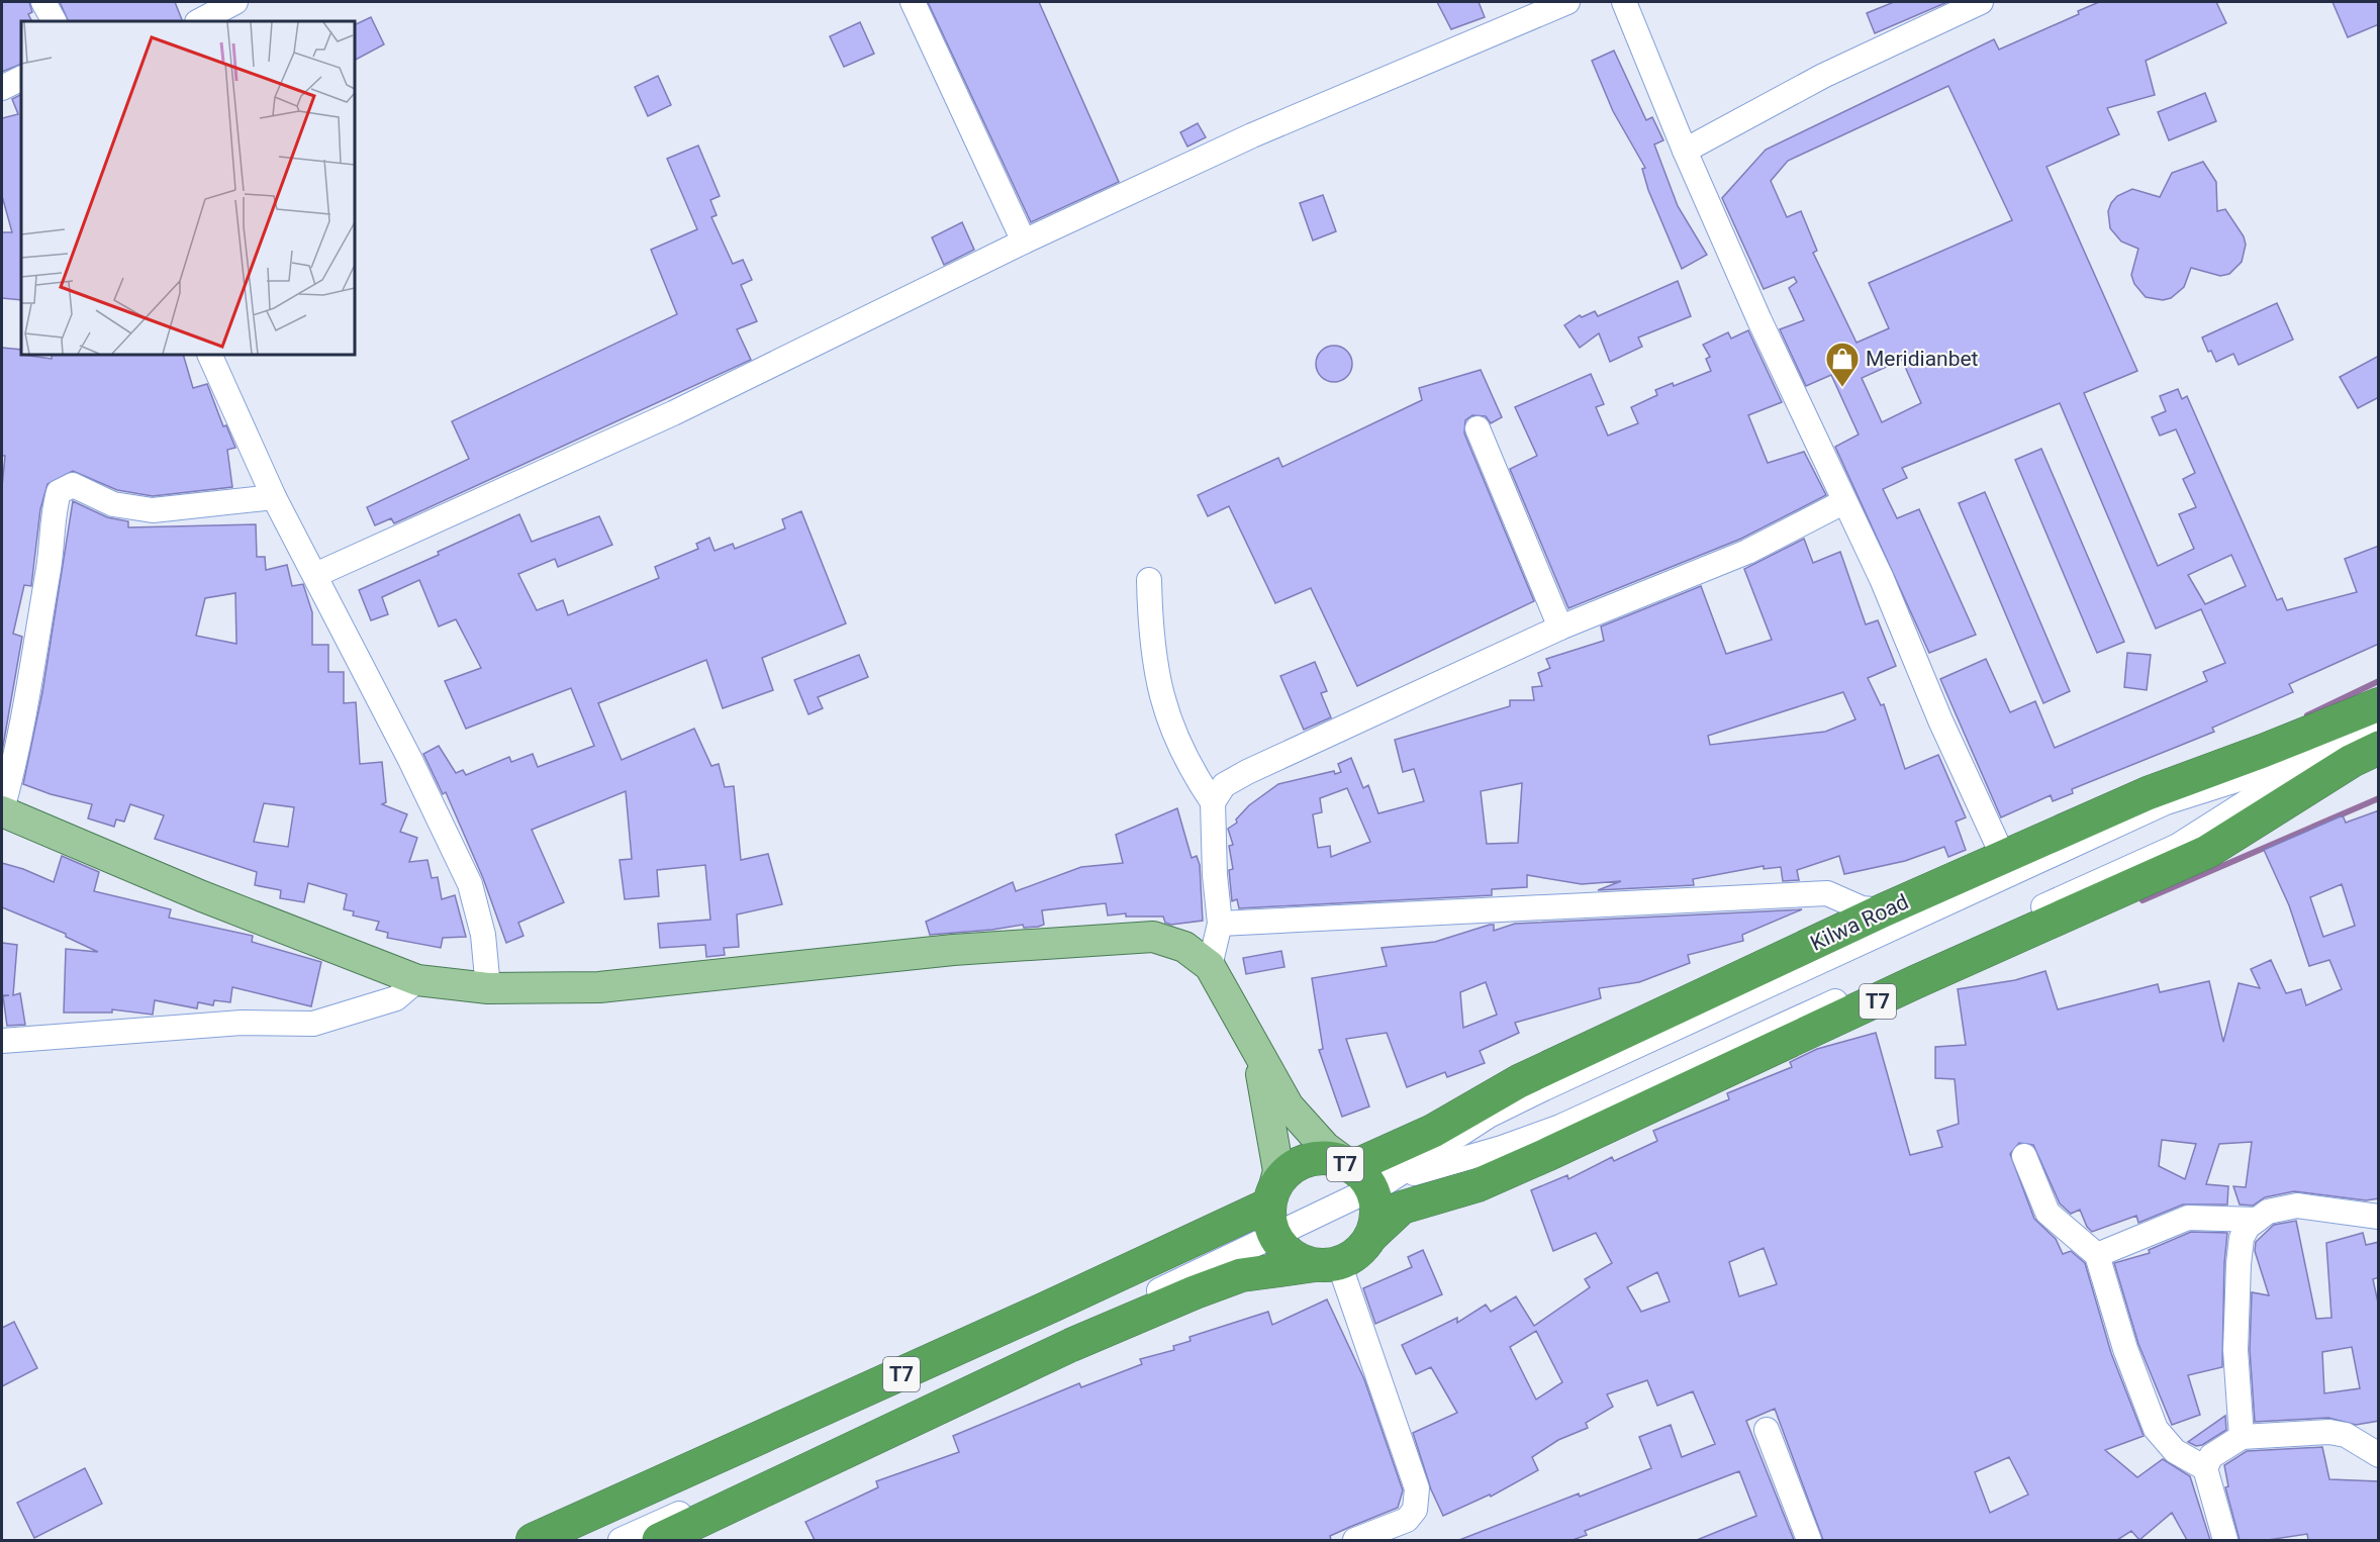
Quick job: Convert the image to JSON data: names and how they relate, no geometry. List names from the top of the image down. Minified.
{"streets":{"highway":["Kilwa Road","T7"]},"crossings":[["Kilwa Road","T7"]],"places":{"shop":["Meridianbet"]}}
